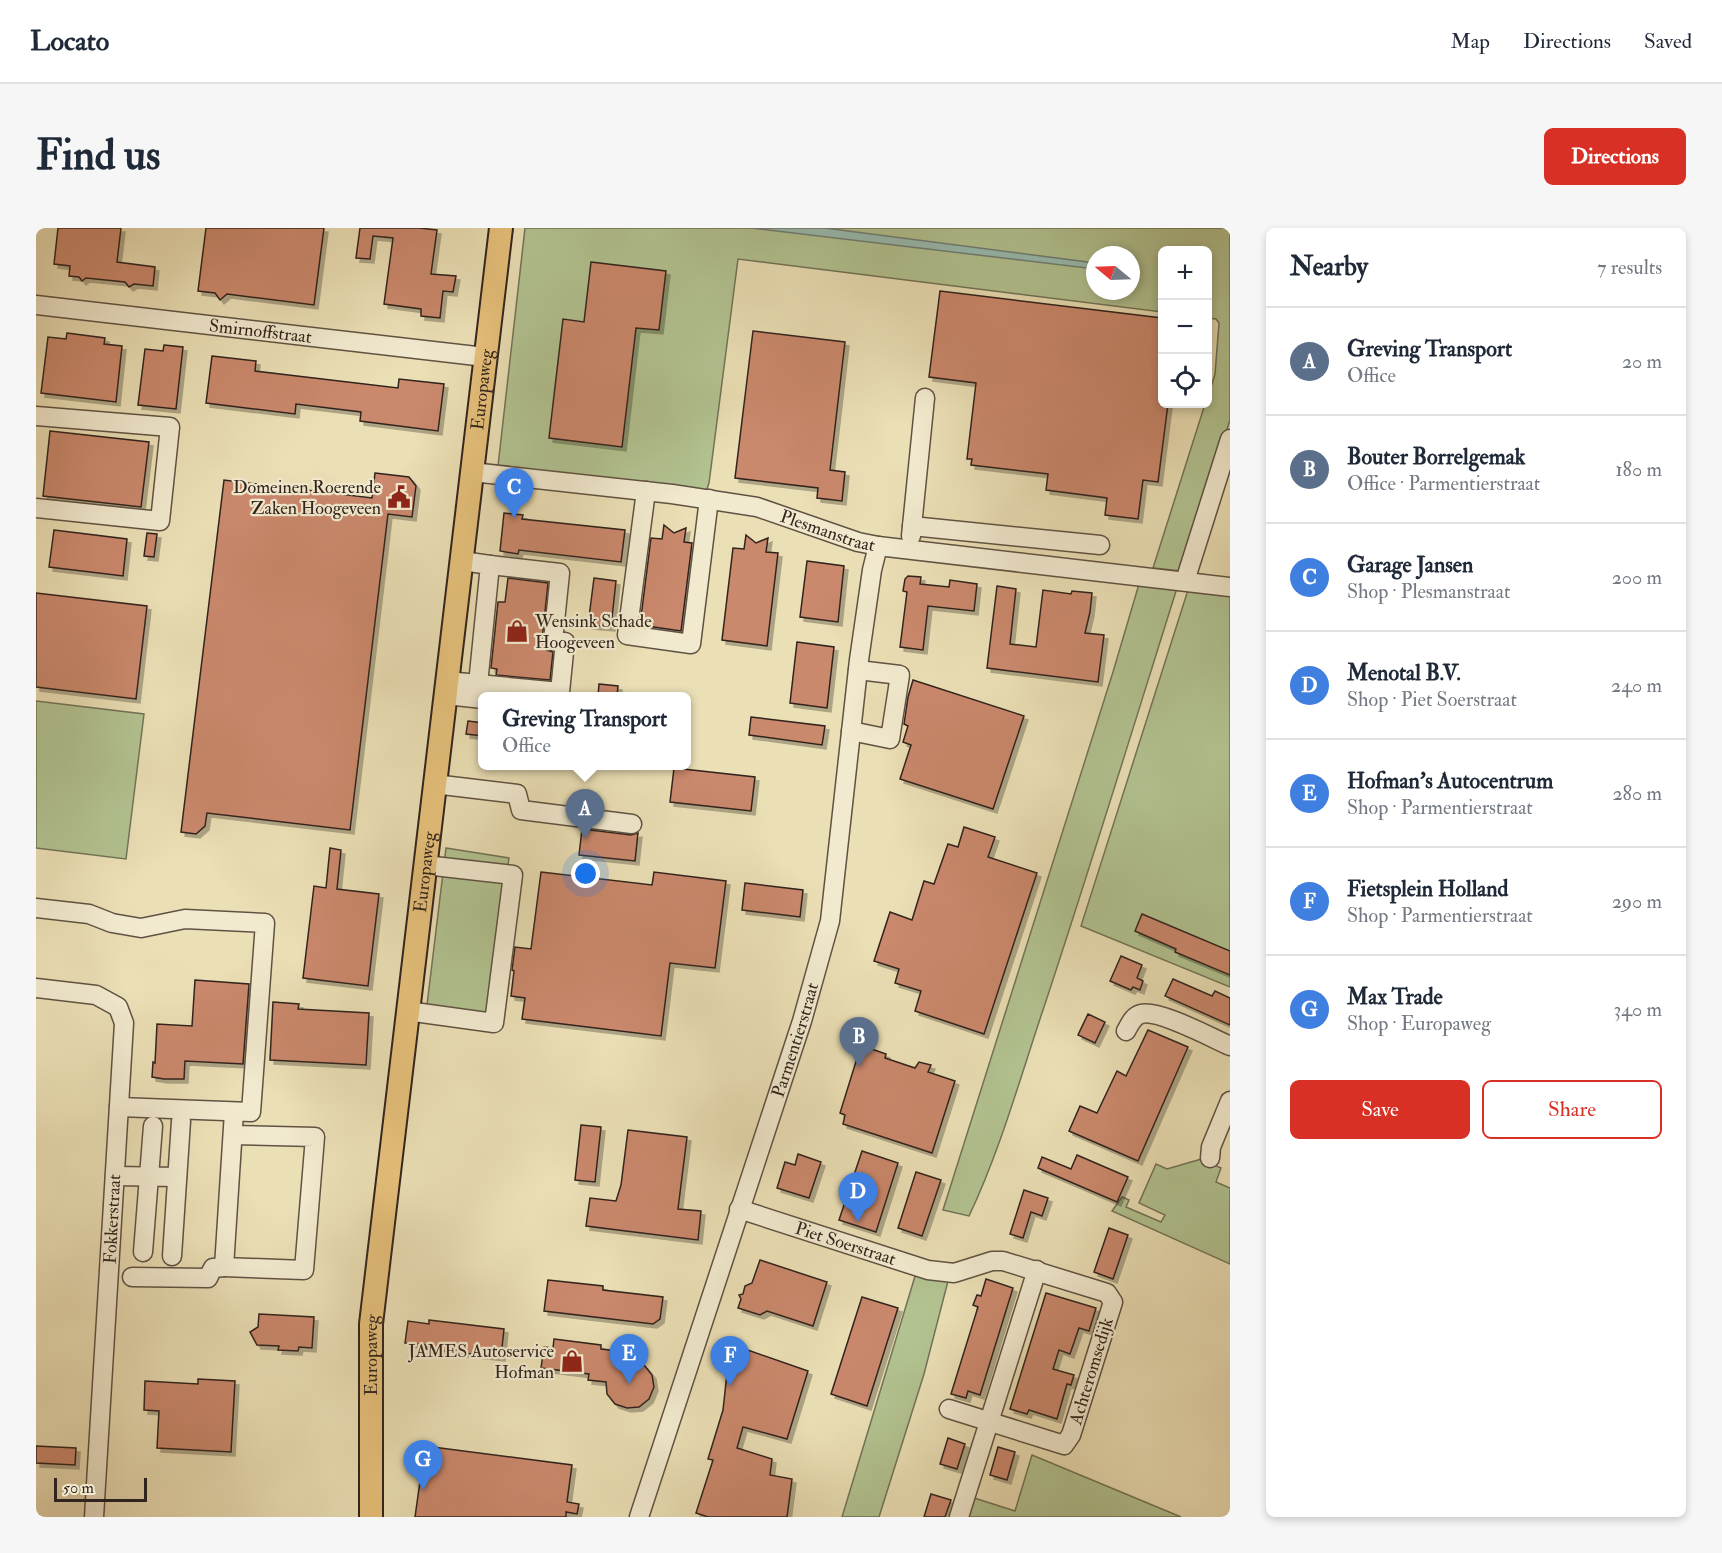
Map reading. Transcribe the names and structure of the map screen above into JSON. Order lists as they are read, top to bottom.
{
  "streets": {
    "main road": ["Europaweg"],
    "street": [
      "Smirnoffstraat",
      "Plesmanstraat",
      "Parmentierstraat",
      "Fokkerstraat",
      "Piet Soerstraat",
      "Achteromsedijk"
    ]
  },
  "crossings": [
    ["Smirnoffstraat", "Europaweg"],
    ["Europaweg", "Plesmanstraat"],
    ["Plesmanstraat", "Parmentierstraat"],
    ["Parmentierstraat", "Piet Soerstraat"],
    ["Piet Soerstraat", "Achteromsedijk"]
  ],
  "places": {
    "public building": ["Domeinen Roerende Zaken Hoogeveen"],
    "shop": ["Wensink Schade Hoogeveen", "JAMES Autoservice Hofman"]
  },
  "scale_bar": "50 m",
  "north": "left",
  "page": {
    "header": "Locato",
    "nav": ["Map", "Directions", "Saved"],
    "buttons": [
      "Directions",
      ["Save", "Share"]
    ],
    "title": "Find us",
    "heading": ["Nearby", "7 results"],
    "map_buttons": ["+", "−"],
    "list": [
      {
        "mark": "A",
        "name": "Greving Transport",
        "note": "Office",
        "value": "20 m"
      },
      {
        "mark": "B",
        "name": "Bouter Borrelgemak",
        "note": "Office · Parmentierstraat",
        "value": "180 m"
      },
      {
        "mark": "C",
        "name": "Garage Jansen",
        "note": "Shop · Plesmanstraat",
        "value": "200 m"
      },
      {
        "mark": "D",
        "name": "Menotal B.V.",
        "note": "Shop · Piet Soerstraat",
        "value": "240 m"
      },
      {
        "mark": "E",
        "name": "Hofman's Autocentrum",
        "note": "Shop · Parmentierstraat",
        "value": "280 m"
      },
      {
        "mark": "F",
        "name": "Fietsplein Holland",
        "note": "Shop · Parmentierstraat",
        "value": "290 m"
      },
      {
        "mark": "G",
        "name": "Max Trade",
        "note": "Shop · Europaweg",
        "value": "340 m"
      }
    ],
    "pins": [
      "C",
      "A",
      "B",
      "D",
      "E",
      "F",
      "G"
    ],
    "popup": ["Greving Transport", "Office"],
    "scale": "50 m"
  }
}
